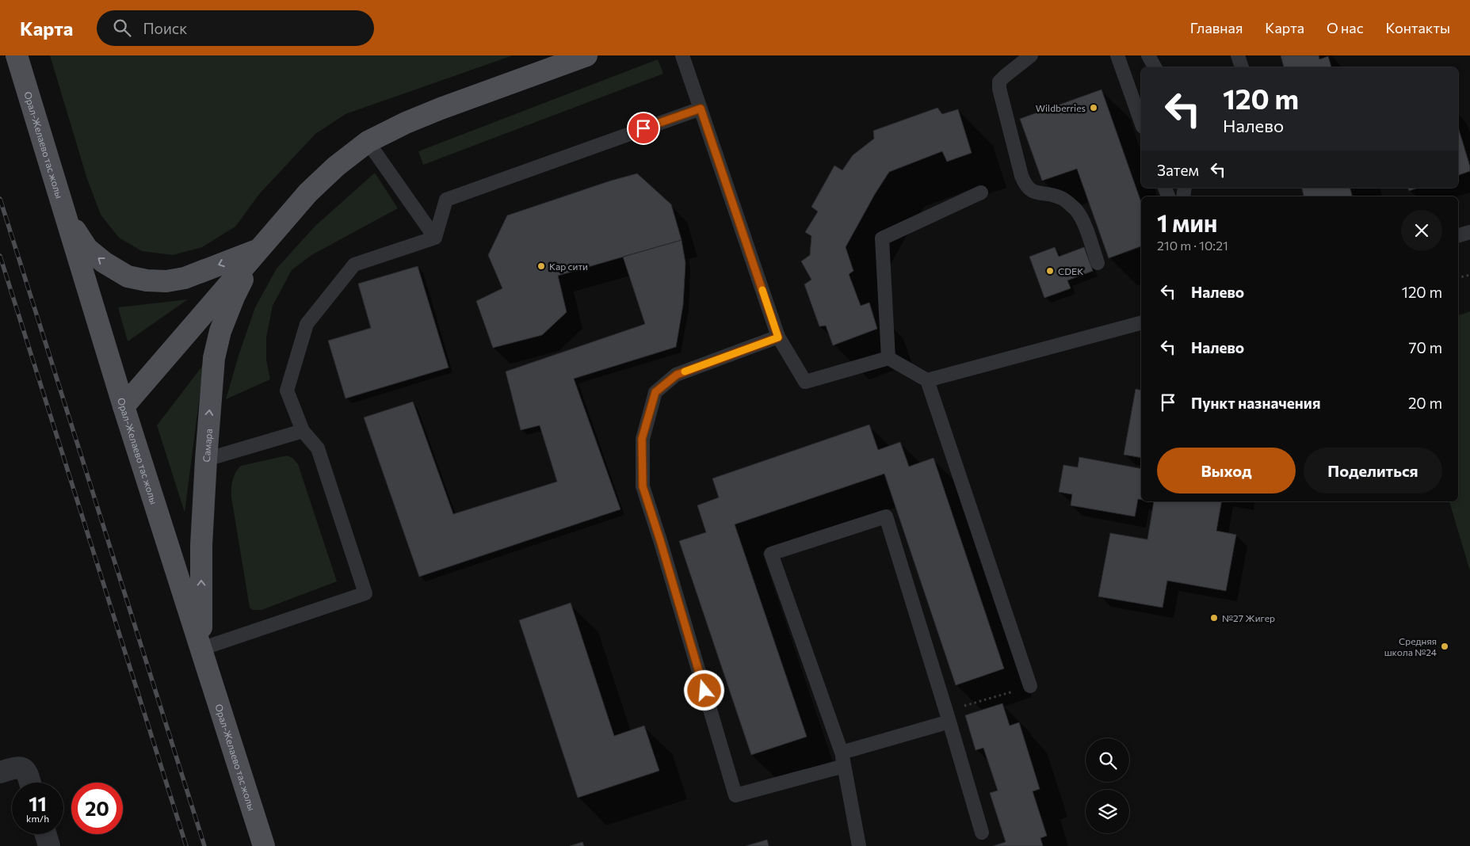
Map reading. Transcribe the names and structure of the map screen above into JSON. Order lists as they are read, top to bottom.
{
  "streets": {
    "main road": ["Орал-Желаево тас жолы", "Самара"]
  },
  "crossings": [
    ["Орал-Желаево тас жолы", "Самара"]
  ],
  "one_way": ["Самара"],
  "places": [
    "Wildberries",
    "Кар сити",
    "CDEK",
    "№27 Жигер",
    "Средняя школа №24"
  ],
  "page": {
    "header": "Карта",
    "search": "Поиск",
    "nav": [
      "Главная",
      "Карта",
      "О нас",
      "Контакты"
    ],
    "turn": ["120 m", "Налево"],
    "then": "Затем",
    "heading": ["1 мин", "210 m · 10:21"],
    "list": [
      {
        "name": "Налево",
        "value": "120 m"
      },
      {
        "name": "Налево",
        "value": "70 m"
      },
      {
        "name": "Пункт назначения",
        "value": "20 m"
      }
    ],
    "buttons": ["Выход", "Поделиться"],
    "speed": "11 km/h",
    "limit": "20"
  }
}
